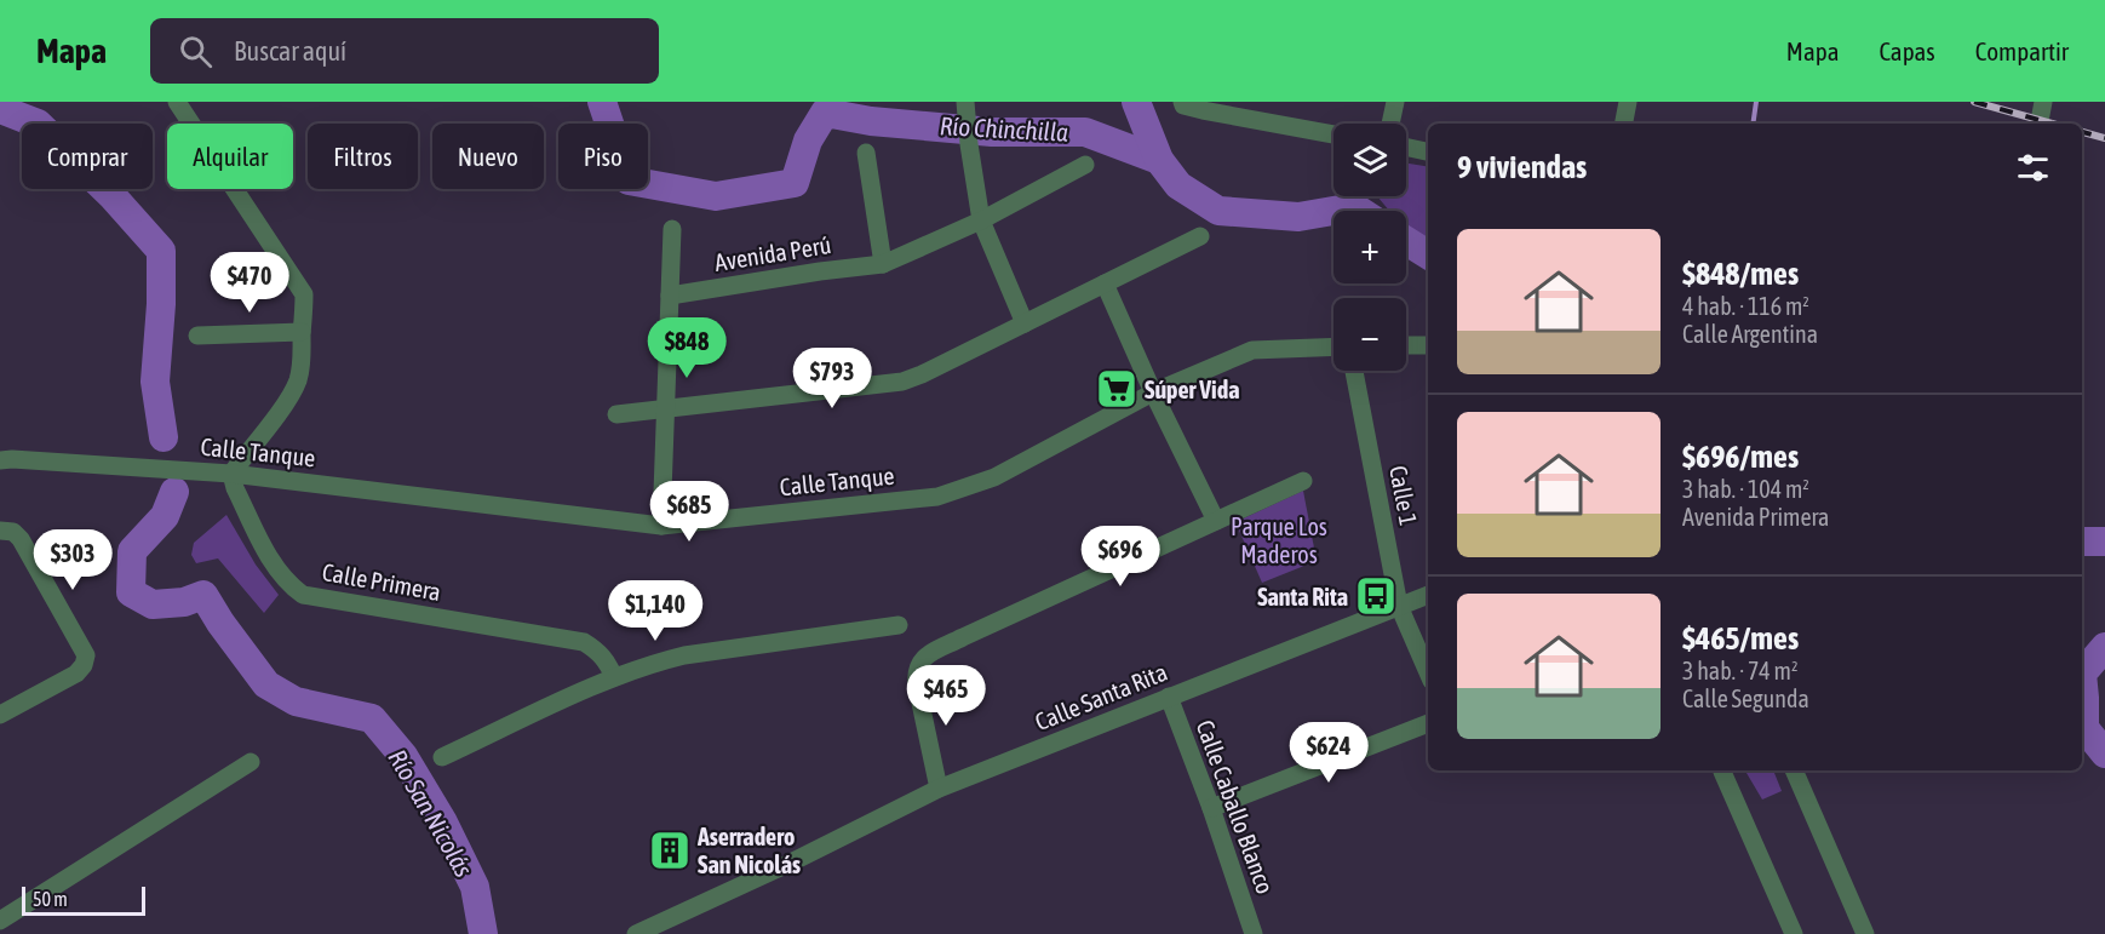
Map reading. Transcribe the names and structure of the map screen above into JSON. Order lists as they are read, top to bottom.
{
  "streets": {
    "street": [
      "Avenida Perú",
      "Calle Tanque",
      "Calle 1",
      "Calle Primera",
      "Calle Santa Rita",
      "Calle Caballo Blanco"
    ]
  },
  "crossings": [
    ["Calle Tanque", "Calle Primera"],
    ["Calle 1", "Calle Santa Rita"],
    ["Calle Santa Rita", "Calle Caballo Blanco"]
  ],
  "water": ["Río Chinchilla", "Río San Nicolás"],
  "parks": ["Parque Los Maderos"],
  "places": {
    "supermarket": ["Súper Vida"],
    "bus stop": ["Santa Rita"],
    "building": ["Aserradero San Nicolás"]
  },
  "scale_bar": "50 m",
  "page": {
    "header": "Mapa",
    "search": "Buscar aquí",
    "nav": ["Mapa", "Capas", "Compartir"],
    "map_buttons": ["+", "−"],
    "chip": [
      "Comprar",
      "Alquilar",
      "Filtros",
      "Nuevo",
      "Piso"
    ],
    "heading": "9 viviendas",
    "list": [
      {
        "name": "$848/mes",
        "note": "4 hab. · 116 m² · Calle Argentina"
      },
      {
        "name": "$696/mes",
        "note": "3 hab. · 104 m² · Avenida Primera"
      },
      {
        "name": "$465/mes",
        "note": "3 hab. · 74 m² · Calle Segunda"
      }
    ],
    "price": [
      "$470",
      "$848",
      "$793",
      "$685",
      "$696",
      "$303",
      "$1,140",
      "$465",
      "$624"
    ],
    "scale": "50 m"
  }
}
